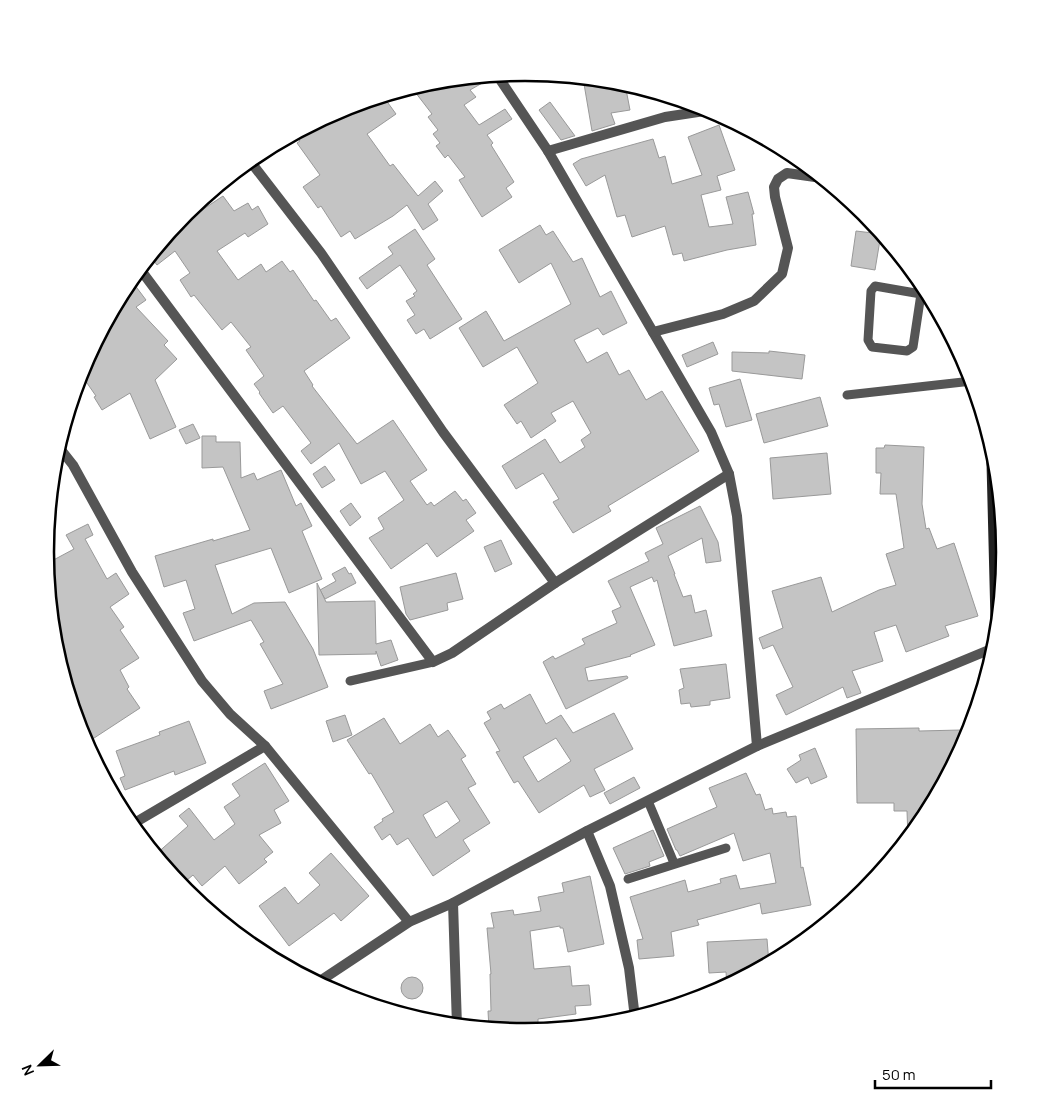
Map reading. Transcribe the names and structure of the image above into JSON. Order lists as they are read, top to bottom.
{
  "scale_bar": "50 m",
  "north": "bottom left"
}
